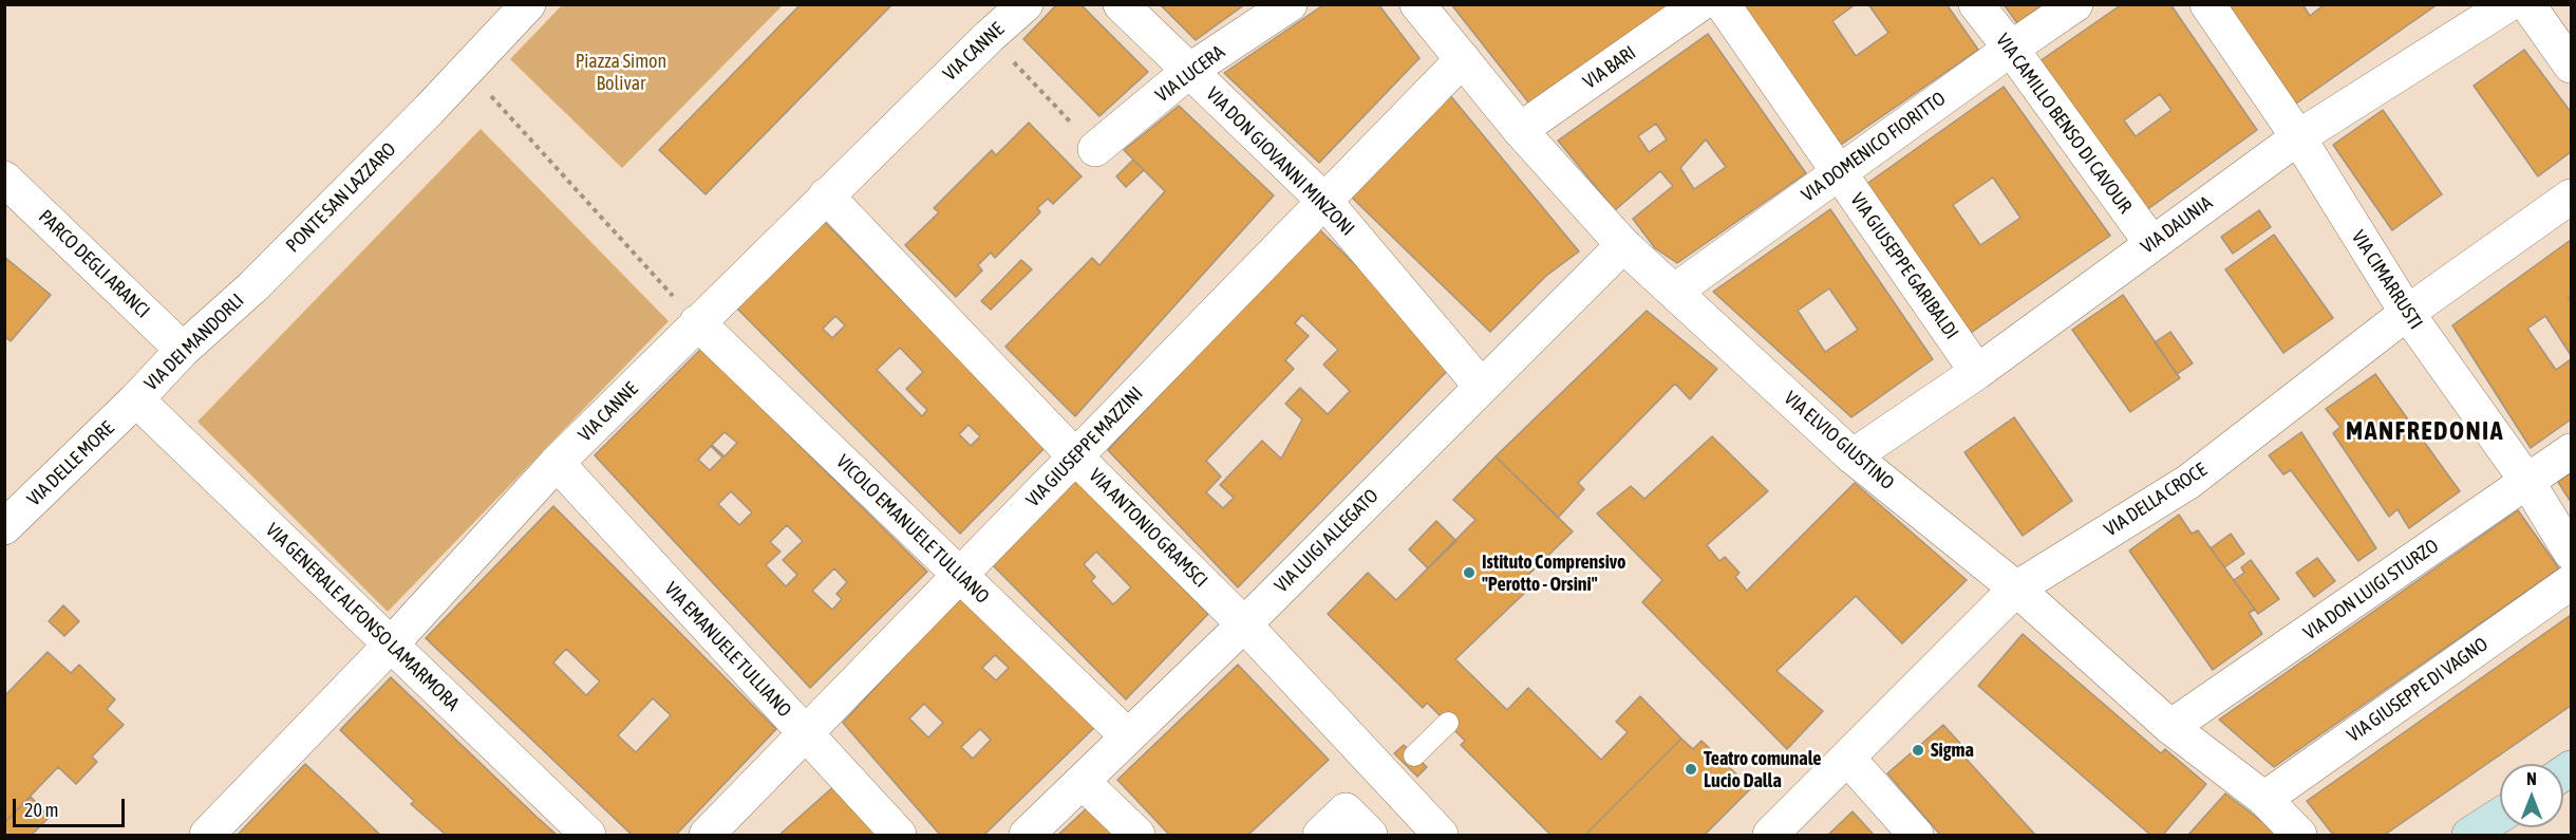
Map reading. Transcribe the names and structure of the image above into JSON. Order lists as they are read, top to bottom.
{
  "streets": {
    "street": [
      "VIA CANNE",
      "VIA BARI",
      "VIA LUCERA",
      "VIA CAMILLO BENSO DI CAVOUR",
      "VIA DOMENICO FIORITTO",
      "VIA DON GIOVANNI MINZONI",
      "PONTE SAN LAZZARO",
      "VIA DAUNIA",
      "PARCO DEGLI ARANCI",
      "VIA GIUSEPPE GARIBALDI",
      "VIA CIMARRUSTI",
      "VIA DEI MANDORLI",
      "VIA ELVIO GIUSTINO",
      "VIA GIUSEPPE MAZZINI",
      "VIA DELLE MORE",
      "VIA DELLA CROCE",
      "VIA ANTONIO GRAMSCI",
      "VICOLO EMANUELE TULLIANO",
      "VIA LUIGI ALLEGATO",
      "VIA DON LUIGI STURZO",
      "VIA GENERALE ALFONSO LAMARMORA",
      "VIA EMANUELE TULLIANO",
      "VIA GIUSEPPE DI VAGNO"
    ]
  },
  "crossings": [
    ["VIA CANNE", "VIA ANTONIO GRAMSCI"],
    ["VIA CANNE", "VICOLO EMANUELE TULLIANO"],
    ["VIA CANNE", "VIA GENERALE ALFONSO LAMARMORA"],
    ["VIA CANNE", "VIA EMANUELE TULLIANO"],
    ["VIA BARI", "VIA ELVIO GIUSTINO"],
    ["VIA LUCERA", "VIA DON GIOVANNI MINZONI"],
    ["VIA CAMILLO BENSO DI CAVOUR", "VIA DOMENICO FIORITTO"],
    ["VIA CAMILLO BENSO DI CAVOUR", "VIA DAUNIA"],
    ["VIA DOMENICO FIORITTO", "VIA GIUSEPPE GARIBALDI"],
    ["VIA DOMENICO FIORITTO", "VIA ELVIO GIUSTINO"],
    ["VIA DON GIOVANNI MINZONI", "VIA GIUSEPPE MAZZINI"],
    ["VIA DON GIOVANNI MINZONI", "VIA LUIGI ALLEGATO"],
    ["PONTE SAN LAZZARO", "VIA DEI MANDORLI"],
    ["VIA DAUNIA", "VIA GIUSEPPE GARIBALDI"],
    ["VIA DAUNIA", "VIA CIMARRUSTI"],
    ["VIA DAUNIA", "VIA ELVIO GIUSTINO"],
    ["PARCO DEGLI ARANCI", "VIA DEI MANDORLI"],
    ["VIA CIMARRUSTI", "VIA DELLA CROCE"],
    ["VIA CIMARRUSTI", "VIA DON LUIGI STURZO"],
    ["VIA DEI MANDORLI", "VIA DELLE MORE"],
    ["VIA DEI MANDORLI", "VIA GENERALE ALFONSO LAMARMORA"],
    ["VIA ELVIO GIUSTINO", "VIA GIUSEPPE MAZZINI"],
    ["VIA ELVIO GIUSTINO", "VIA DELLA CROCE"],
    ["VIA ELVIO GIUSTINO", "VIA LUIGI ALLEGATO"],
    ["VIA ELVIO GIUSTINO", "VIA DON LUIGI STURZO"],
    ["VIA ELVIO GIUSTINO", "VIA GIUSEPPE DI VAGNO"],
    ["VIA GIUSEPPE MAZZINI", "VIA ANTONIO GRAMSCI"],
    ["VIA GIUSEPPE MAZZINI", "VICOLO EMANUELE TULLIANO"],
    ["VIA GIUSEPPE MAZZINI", "VIA EMANUELE TULLIANO"],
    ["VIA DELLE MORE", "VIA GENERALE ALFONSO LAMARMORA"],
    ["VIA ANTONIO GRAMSCI", "VIA LUIGI ALLEGATO"],
    ["VICOLO EMANUELE TULLIANO", "VIA LUIGI ALLEGATO"]
  ],
  "districts": ["MANFREDONIA"],
  "parks": ["Piazza Simon Bolivar"],
  "places": ["Istituto Comprensivo \"Perotto - Orsini\"", "Sigma", "Teatro comunale Lucio Dalla"],
  "scale_bar": "20 m",
  "north": "top"
}
